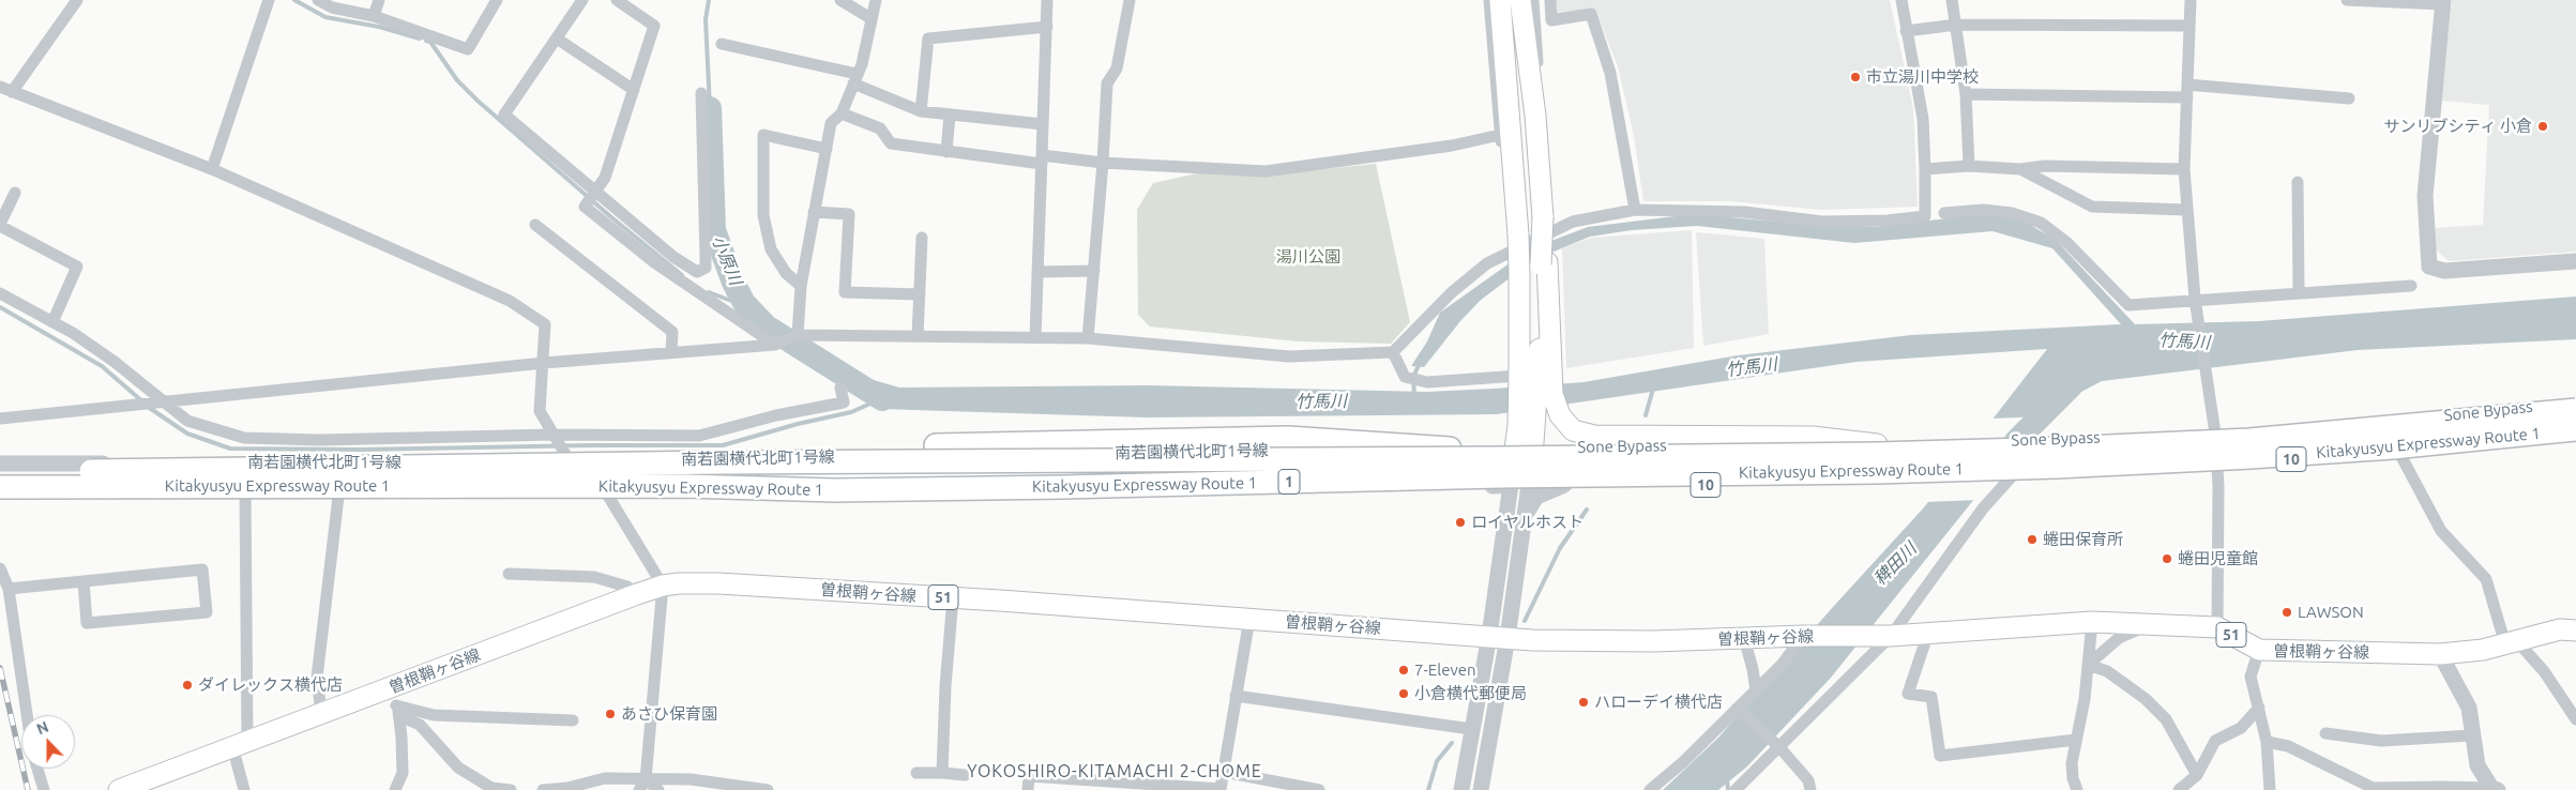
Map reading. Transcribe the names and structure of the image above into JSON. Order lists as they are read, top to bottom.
{
  "streets": {
    "highway": ["Kitakyusyu Expressway Route 1", "1"],
    "main road": [
      "Sone Bypass",
      "10",
      "曽根鞘ヶ谷線",
      "51"
    ],
    "street": ["南若園横代北町1号線"]
  },
  "crossings": [
    ["Sone Bypass", "南若園横代北町1号線"],
    ["Kitakyusyu Expressway Route 1", "南若園横代北町1号線"]
  ],
  "districts": ["YOKOSHIRO-KITAMACHI 2-CHOME"],
  "water": ["小原川", "竹馬川", "稗田川"],
  "parks": ["湯川公園"],
  "places": [
    "市立湯川中学校",
    "サンリブシティ 小倉",
    "ロイヤルホスト",
    "蜷田保育所",
    "蜷田児童館",
    "LAWSON",
    "7-Eleven",
    "ダイレックス横代店",
    "小倉横代郵便局",
    "ハローデイ横代店",
    "あさひ保育園"
  ],
  "north": "top"
}
